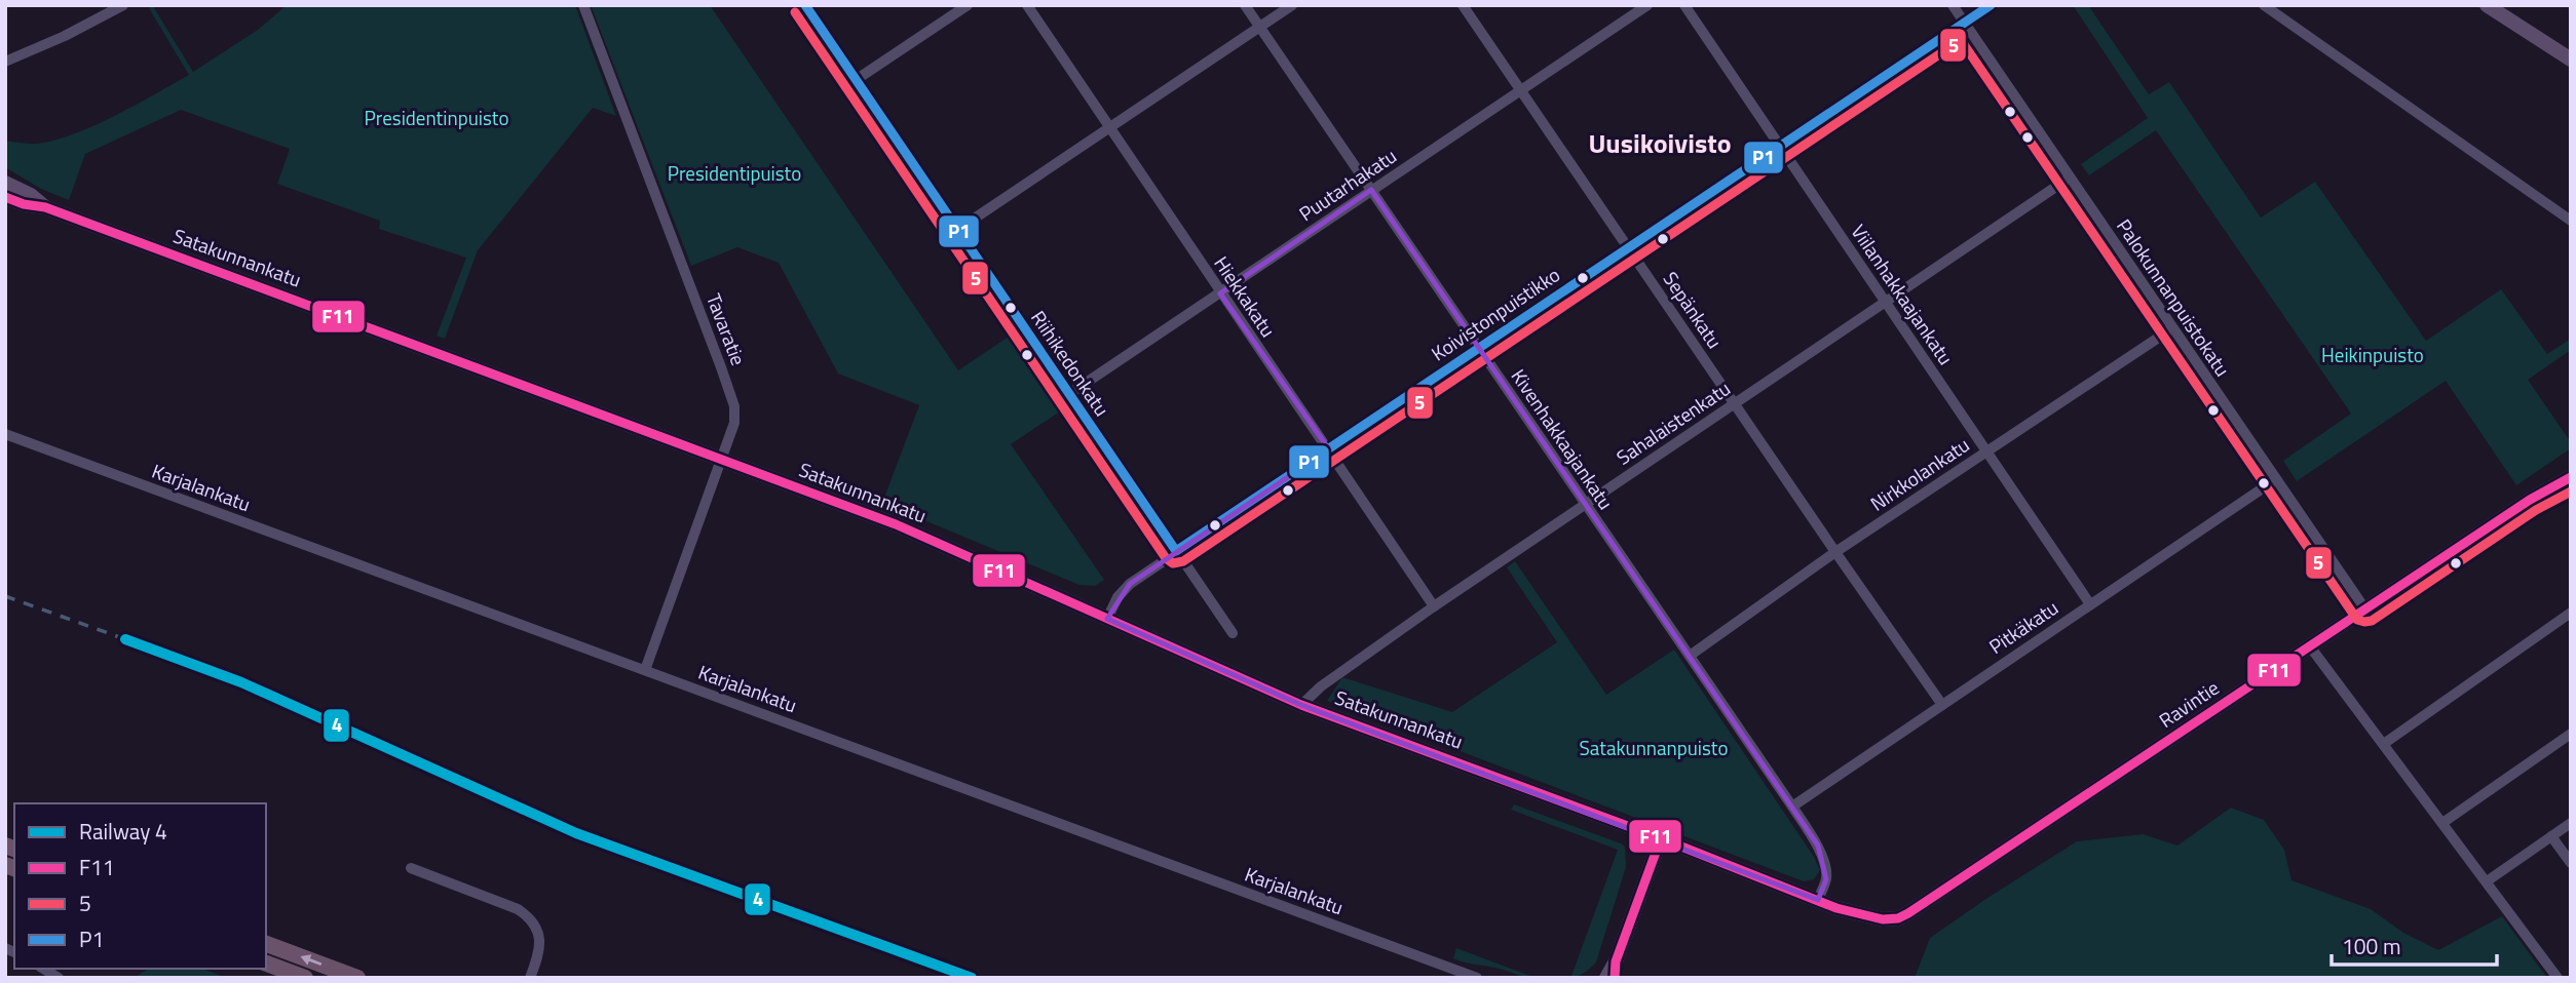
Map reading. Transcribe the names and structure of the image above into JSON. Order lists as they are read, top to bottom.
{
  "streets": {
    "main road": ["Satakunnankatu", "Ravintie"],
    "street": [
      "Puutarhakatu",
      "Viilanhakkaajankatu",
      "Hiekkakatu",
      "Palokunnanpuistokatu",
      "Sepänkatu",
      "Koivistonpuistikko",
      "Tavaratie",
      "Riihikedonkatu",
      "Sahalaistenkatu",
      "Kivenhakkaajankatu",
      "Nirkkolankatu",
      "Karjalankatu",
      "Pitkäkatu"
    ]
  },
  "crossings": [
    ["Puutarhakatu", "Hiekkakatu"],
    ["Puutarhakatu", "Sepänkatu"],
    ["Puutarhakatu", "Riihikedonkatu"],
    ["Puutarhakatu", "Kivenhakkaajankatu"],
    ["Satakunnankatu", "Koivistonpuistikko"],
    ["Satakunnankatu", "Tavaratie"],
    ["Satakunnankatu", "Sahalaistenkatu"],
    ["Satakunnankatu", "Kivenhakkaajankatu"],
    ["Satakunnankatu", "Ravintie"],
    ["Viilanhakkaajankatu", "Koivistonpuistikko"],
    ["Viilanhakkaajankatu", "Sahalaistenkatu"],
    ["Viilanhakkaajankatu", "Nirkkolankatu"],
    ["Viilanhakkaajankatu", "Pitkäkatu"],
    ["Hiekkakatu", "Koivistonpuistikko"],
    ["Hiekkakatu", "Sahalaistenkatu"],
    ["Palokunnanpuistokatu", "Koivistonpuistikko"],
    ["Palokunnanpuistokatu", "Sahalaistenkatu"],
    ["Palokunnanpuistokatu", "Nirkkolankatu"],
    ["Palokunnanpuistokatu", "Pitkäkatu"],
    ["Palokunnanpuistokatu", "Ravintie"],
    ["Sepänkatu", "Koivistonpuistikko"],
    ["Sepänkatu", "Sahalaistenkatu"],
    ["Sepänkatu", "Nirkkolankatu"],
    ["Sepänkatu", "Pitkäkatu"],
    ["Koivistonpuistikko", "Riihikedonkatu"],
    ["Koivistonpuistikko", "Kivenhakkaajankatu"],
    ["Tavaratie", "Karjalankatu"],
    ["Sahalaistenkatu", "Kivenhakkaajankatu"],
    ["Kivenhakkaajankatu", "Nirkkolankatu"],
    ["Kivenhakkaajankatu", "Pitkäkatu"],
    ["Kivenhakkaajankatu", "Ravintie"]
  ],
  "districts": ["Uusikoivisto"],
  "parks": [
    "Presidentinpuisto",
    "Presidentipuisto",
    "Heikinpuisto",
    "Satakunnanpuisto"
  ],
  "lines": [
    "transit line P1",
    "transit line 5",
    "transit line F11",
    "rail line 4"
  ],
  "legend": [
    "Railway 4",
    "F11",
    "5",
    "P1"
  ],
  "scale_bar": "100 m"
}
